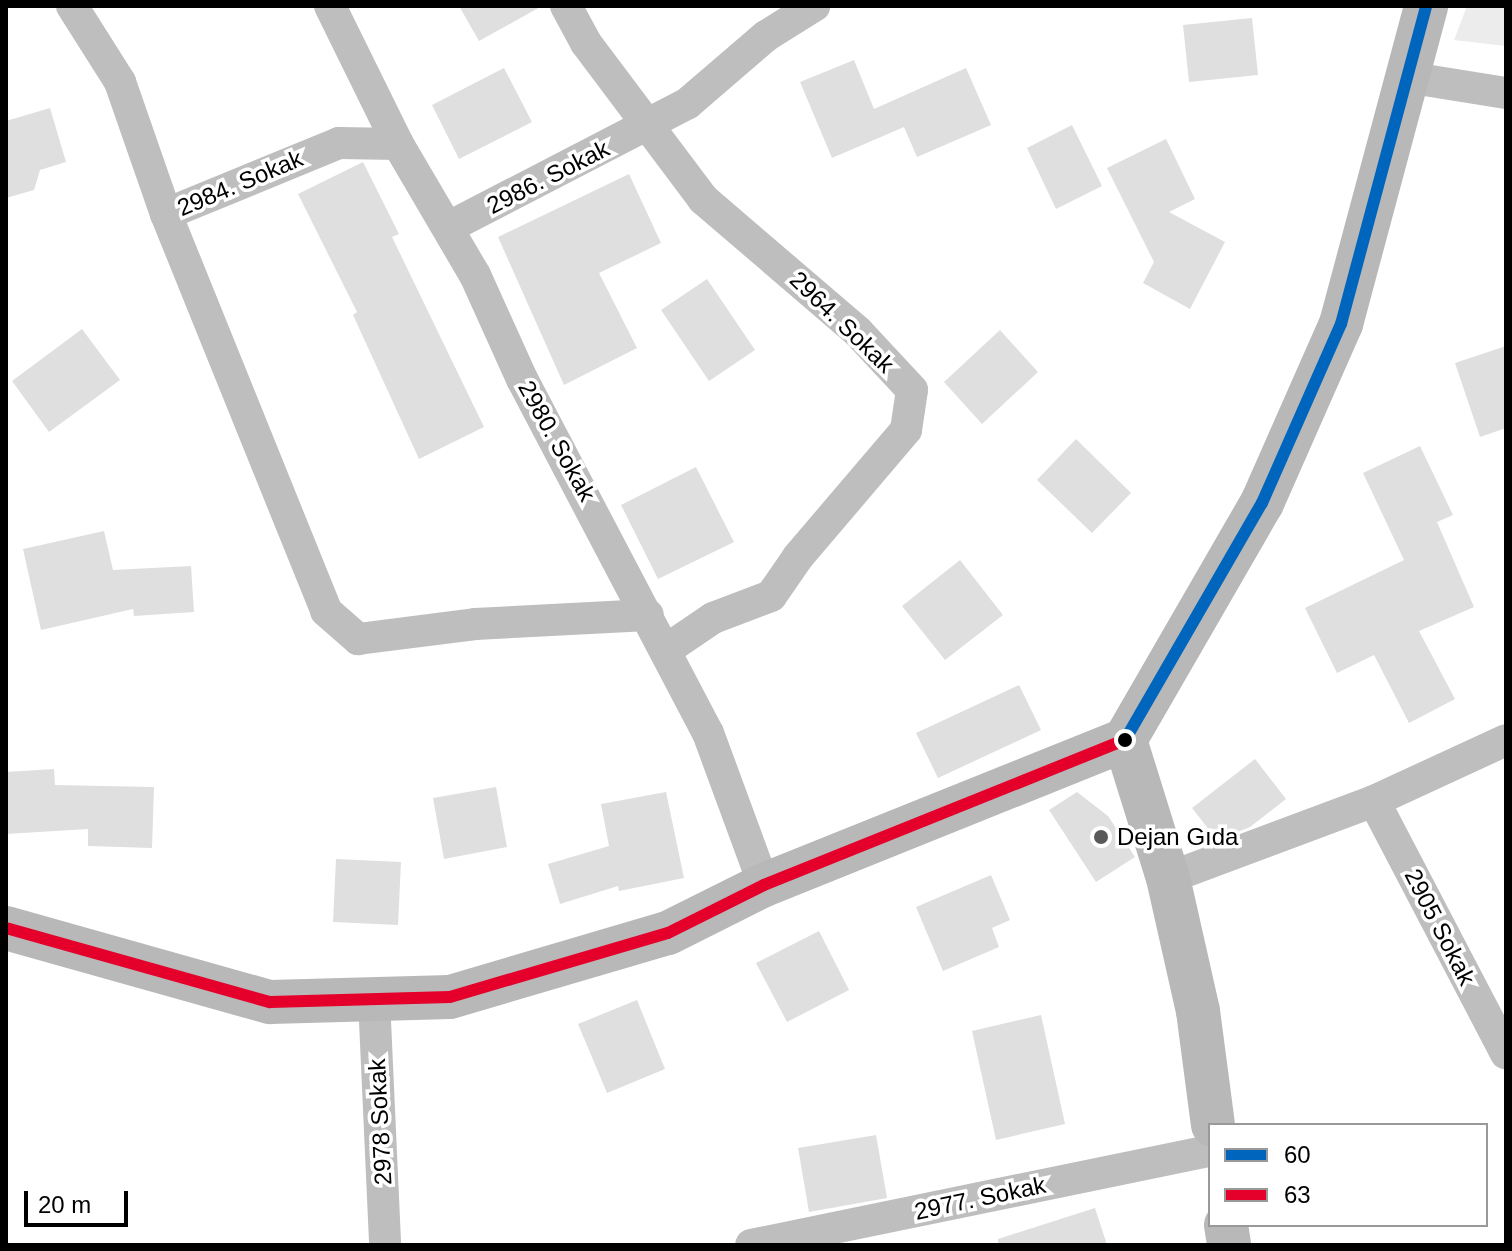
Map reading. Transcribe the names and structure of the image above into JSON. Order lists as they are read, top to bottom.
{
  "streets": {
    "street": [
      "2986. Sokak",
      "2984. Sokak",
      "2964. Sokak",
      "2980. Sokak",
      "2905 Sokak",
      "2978 Sokak",
      "2977. Sokak"
    ]
  },
  "crossings": [
    ["2986. Sokak", "2964. Sokak"],
    ["2986. Sokak", "2980. Sokak"],
    ["2984. Sokak", "2980. Sokak"],
    ["2964. Sokak", "2980. Sokak"]
  ],
  "places": ["Dejan Gıda"],
  "lines": ["transit line 60", "transit line 63"],
  "legend": ["60", "63"],
  "scale_bar": "20 m"
}
